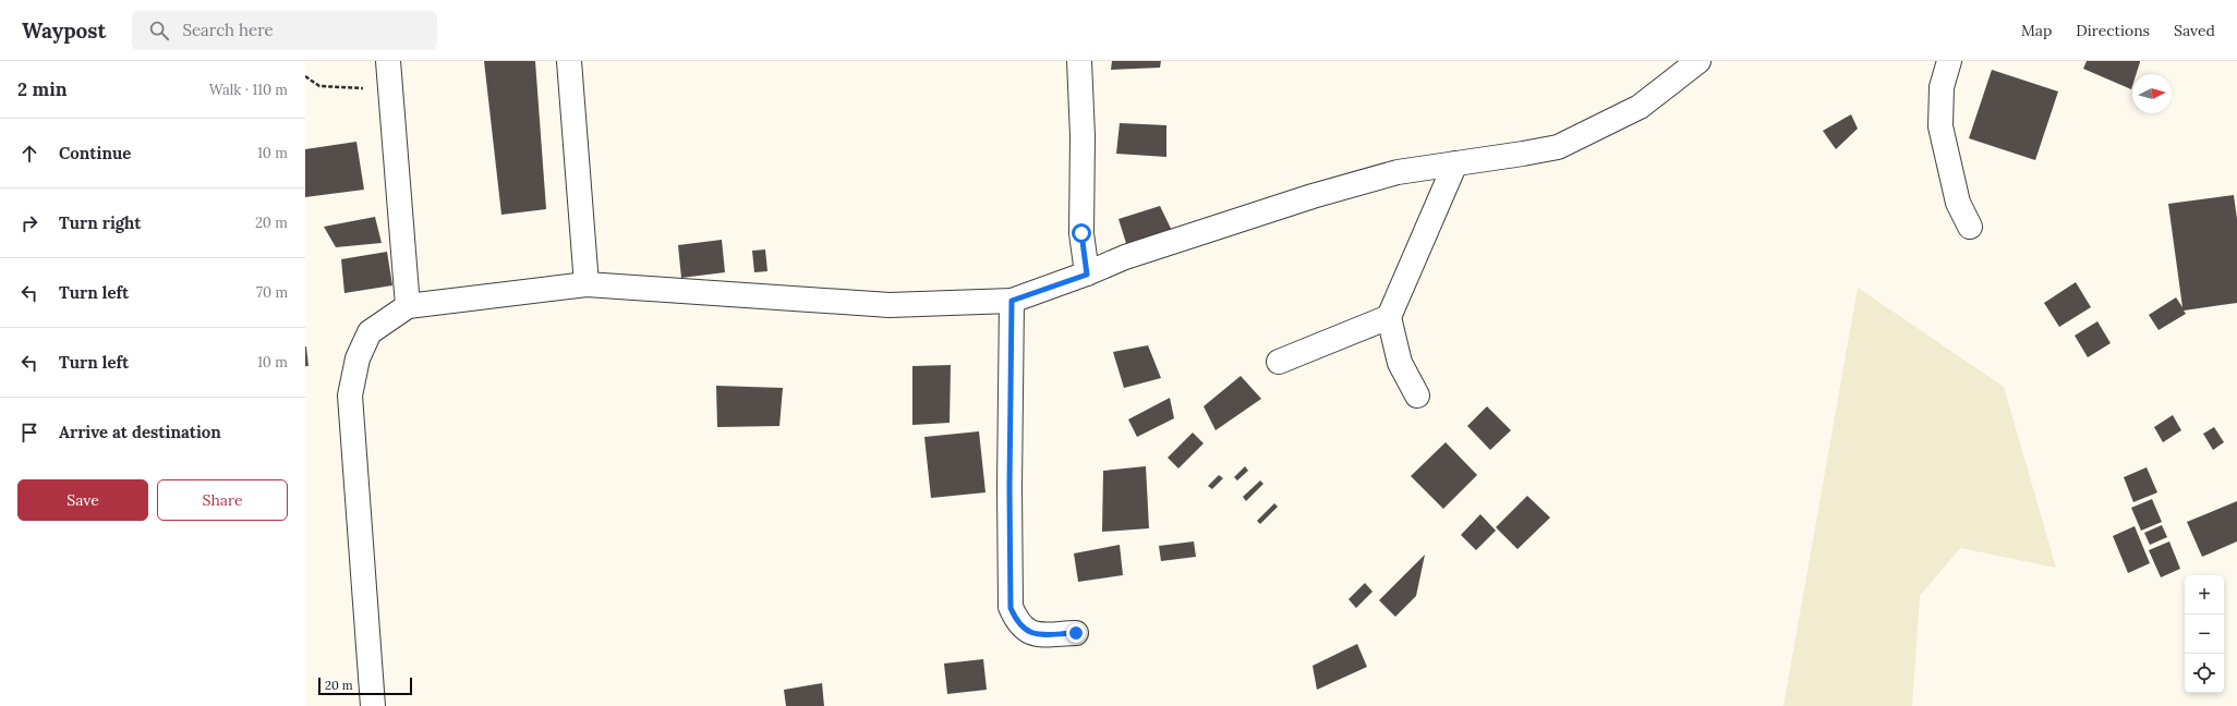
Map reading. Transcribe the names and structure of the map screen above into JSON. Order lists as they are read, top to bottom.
{
  "scale_bar": "20 m",
  "north": "right",
  "page": {
    "header": "Waypost",
    "search": "Search here",
    "nav": ["Map", "Directions", "Saved"],
    "heading": ["2 min", "Walk · 110 m"],
    "list": [
      ["Continue", "10 m"],
      ["Turn right", "20 m"],
      ["Turn left", "70 m"],
      ["Turn left", "10 m"],
      "Arrive at destination"
    ],
    "buttons": ["Save", "Share"],
    "map_buttons": ["+", "−"],
    "scale": "20 m"
  }
}
